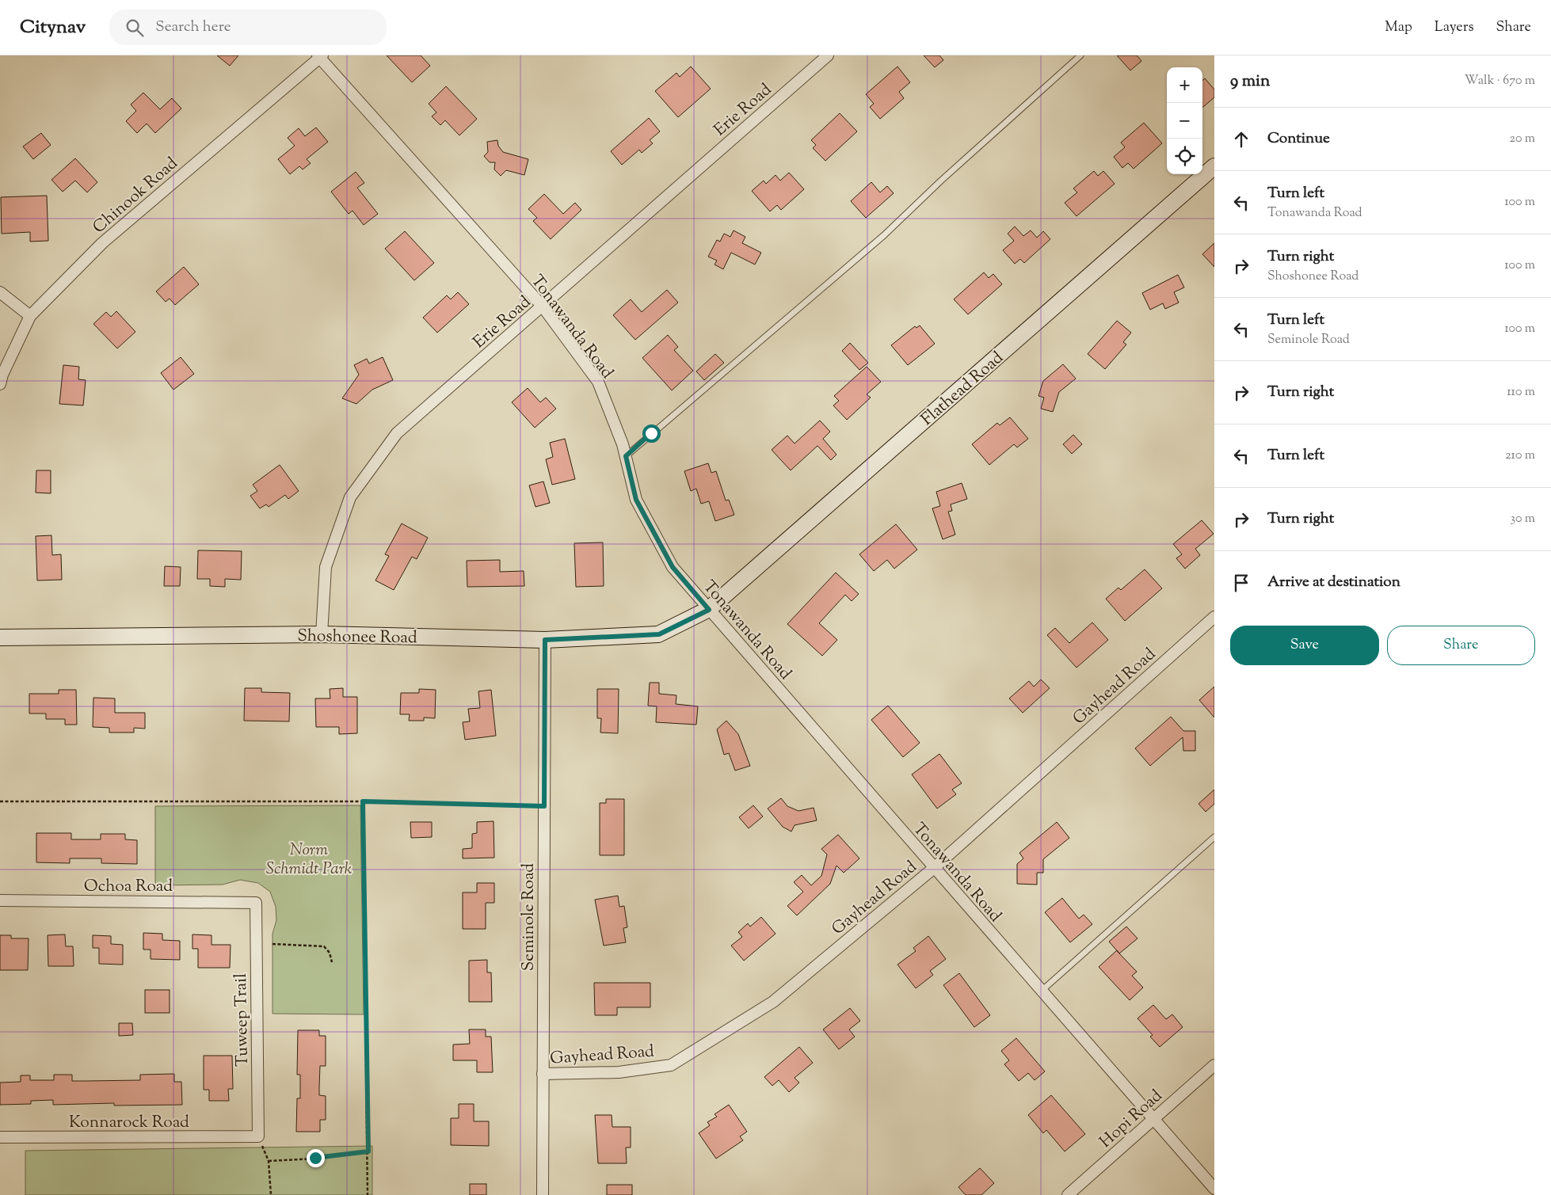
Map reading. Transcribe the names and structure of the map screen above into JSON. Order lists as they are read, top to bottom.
{
  "streets": {
    "street": [
      "Erie Road",
      "Chinook Road",
      "Tonawanda Road",
      "Flathead Road",
      "Shoshonee Road",
      "Gayhead Road",
      "Ochoa Road",
      "Seminole Road",
      "Tuweep Trail",
      "Hopi Road",
      "Konnarock Road"
    ]
  },
  "crossings": [
    ["Erie Road", "Tonawanda Road"],
    ["Erie Road", "Shoshonee Road"],
    ["Chinook Road", "Tonawanda Road"],
    ["Tonawanda Road", "Flathead Road"],
    ["Tonawanda Road", "Shoshonee Road"],
    ["Tonawanda Road", "Gayhead Road"],
    ["Tonawanda Road", "Hopi Road"],
    ["Flathead Road", "Shoshonee Road"],
    ["Shoshonee Road", "Seminole Road"],
    ["Gayhead Road", "Seminole Road"],
    ["Ochoa Road", "Tuweep Trail"],
    ["Tuweep Trail", "Konnarock Road"]
  ],
  "parks": ["Norm Schmidt Park"],
  "page": {
    "header": "Citynav",
    "search": "Search here",
    "nav": ["Map", "Layers", "Share"],
    "heading": ["9 min", "Walk · 670 m"],
    "map_buttons": ["+", "−"],
    "list": [
      ["Continue", "20 m"],
      ["Turn left", "Tonawanda Road", "100 m"],
      ["Turn right", "Shoshonee Road", "100 m"],
      ["Turn left", "Seminole Road", "100 m"],
      ["Turn right", "110 m"],
      ["Turn left", "210 m"],
      ["Turn right", "30 m"],
      "Arrive at destination"
    ],
    "buttons": ["Save", "Share"]
  }
}
